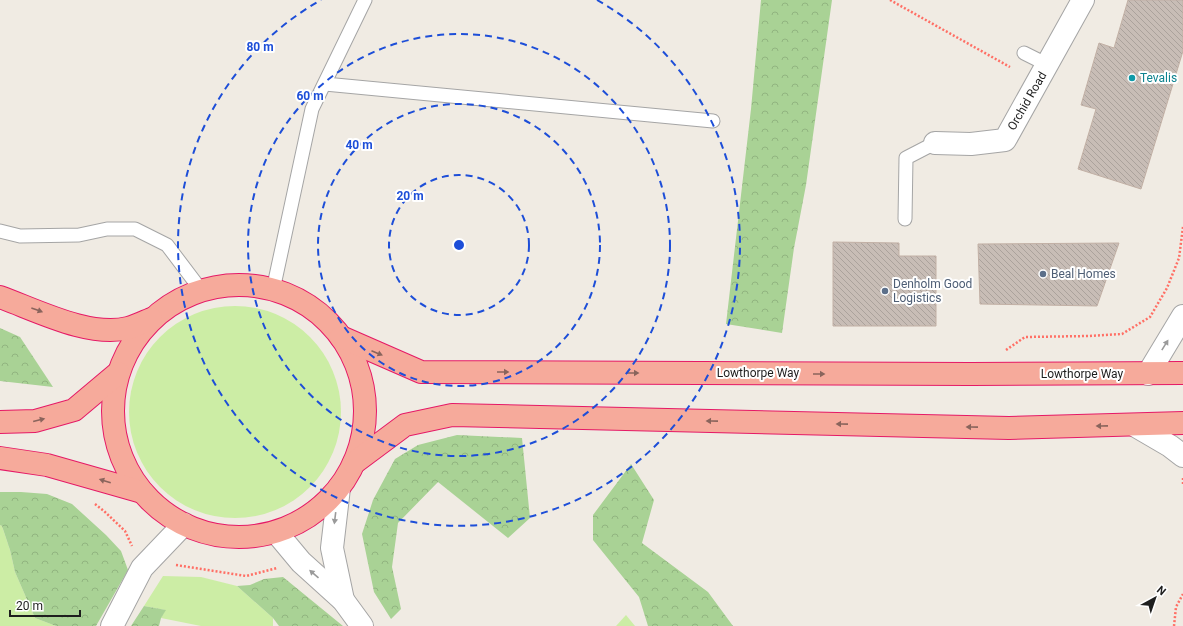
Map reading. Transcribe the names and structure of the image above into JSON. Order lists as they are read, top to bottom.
{
  "streets": {
    "highway": ["Lowthorpe Way"],
    "street": ["Orchid Road"]
  },
  "places": ["Tevalis", "Beal Homes", "Denholm Good Logistics"],
  "scale_bar": "20 m",
  "north": "top right",
  "rings": [
    "80 m",
    "60 m",
    "40 m",
    "20 m"
  ]
}
